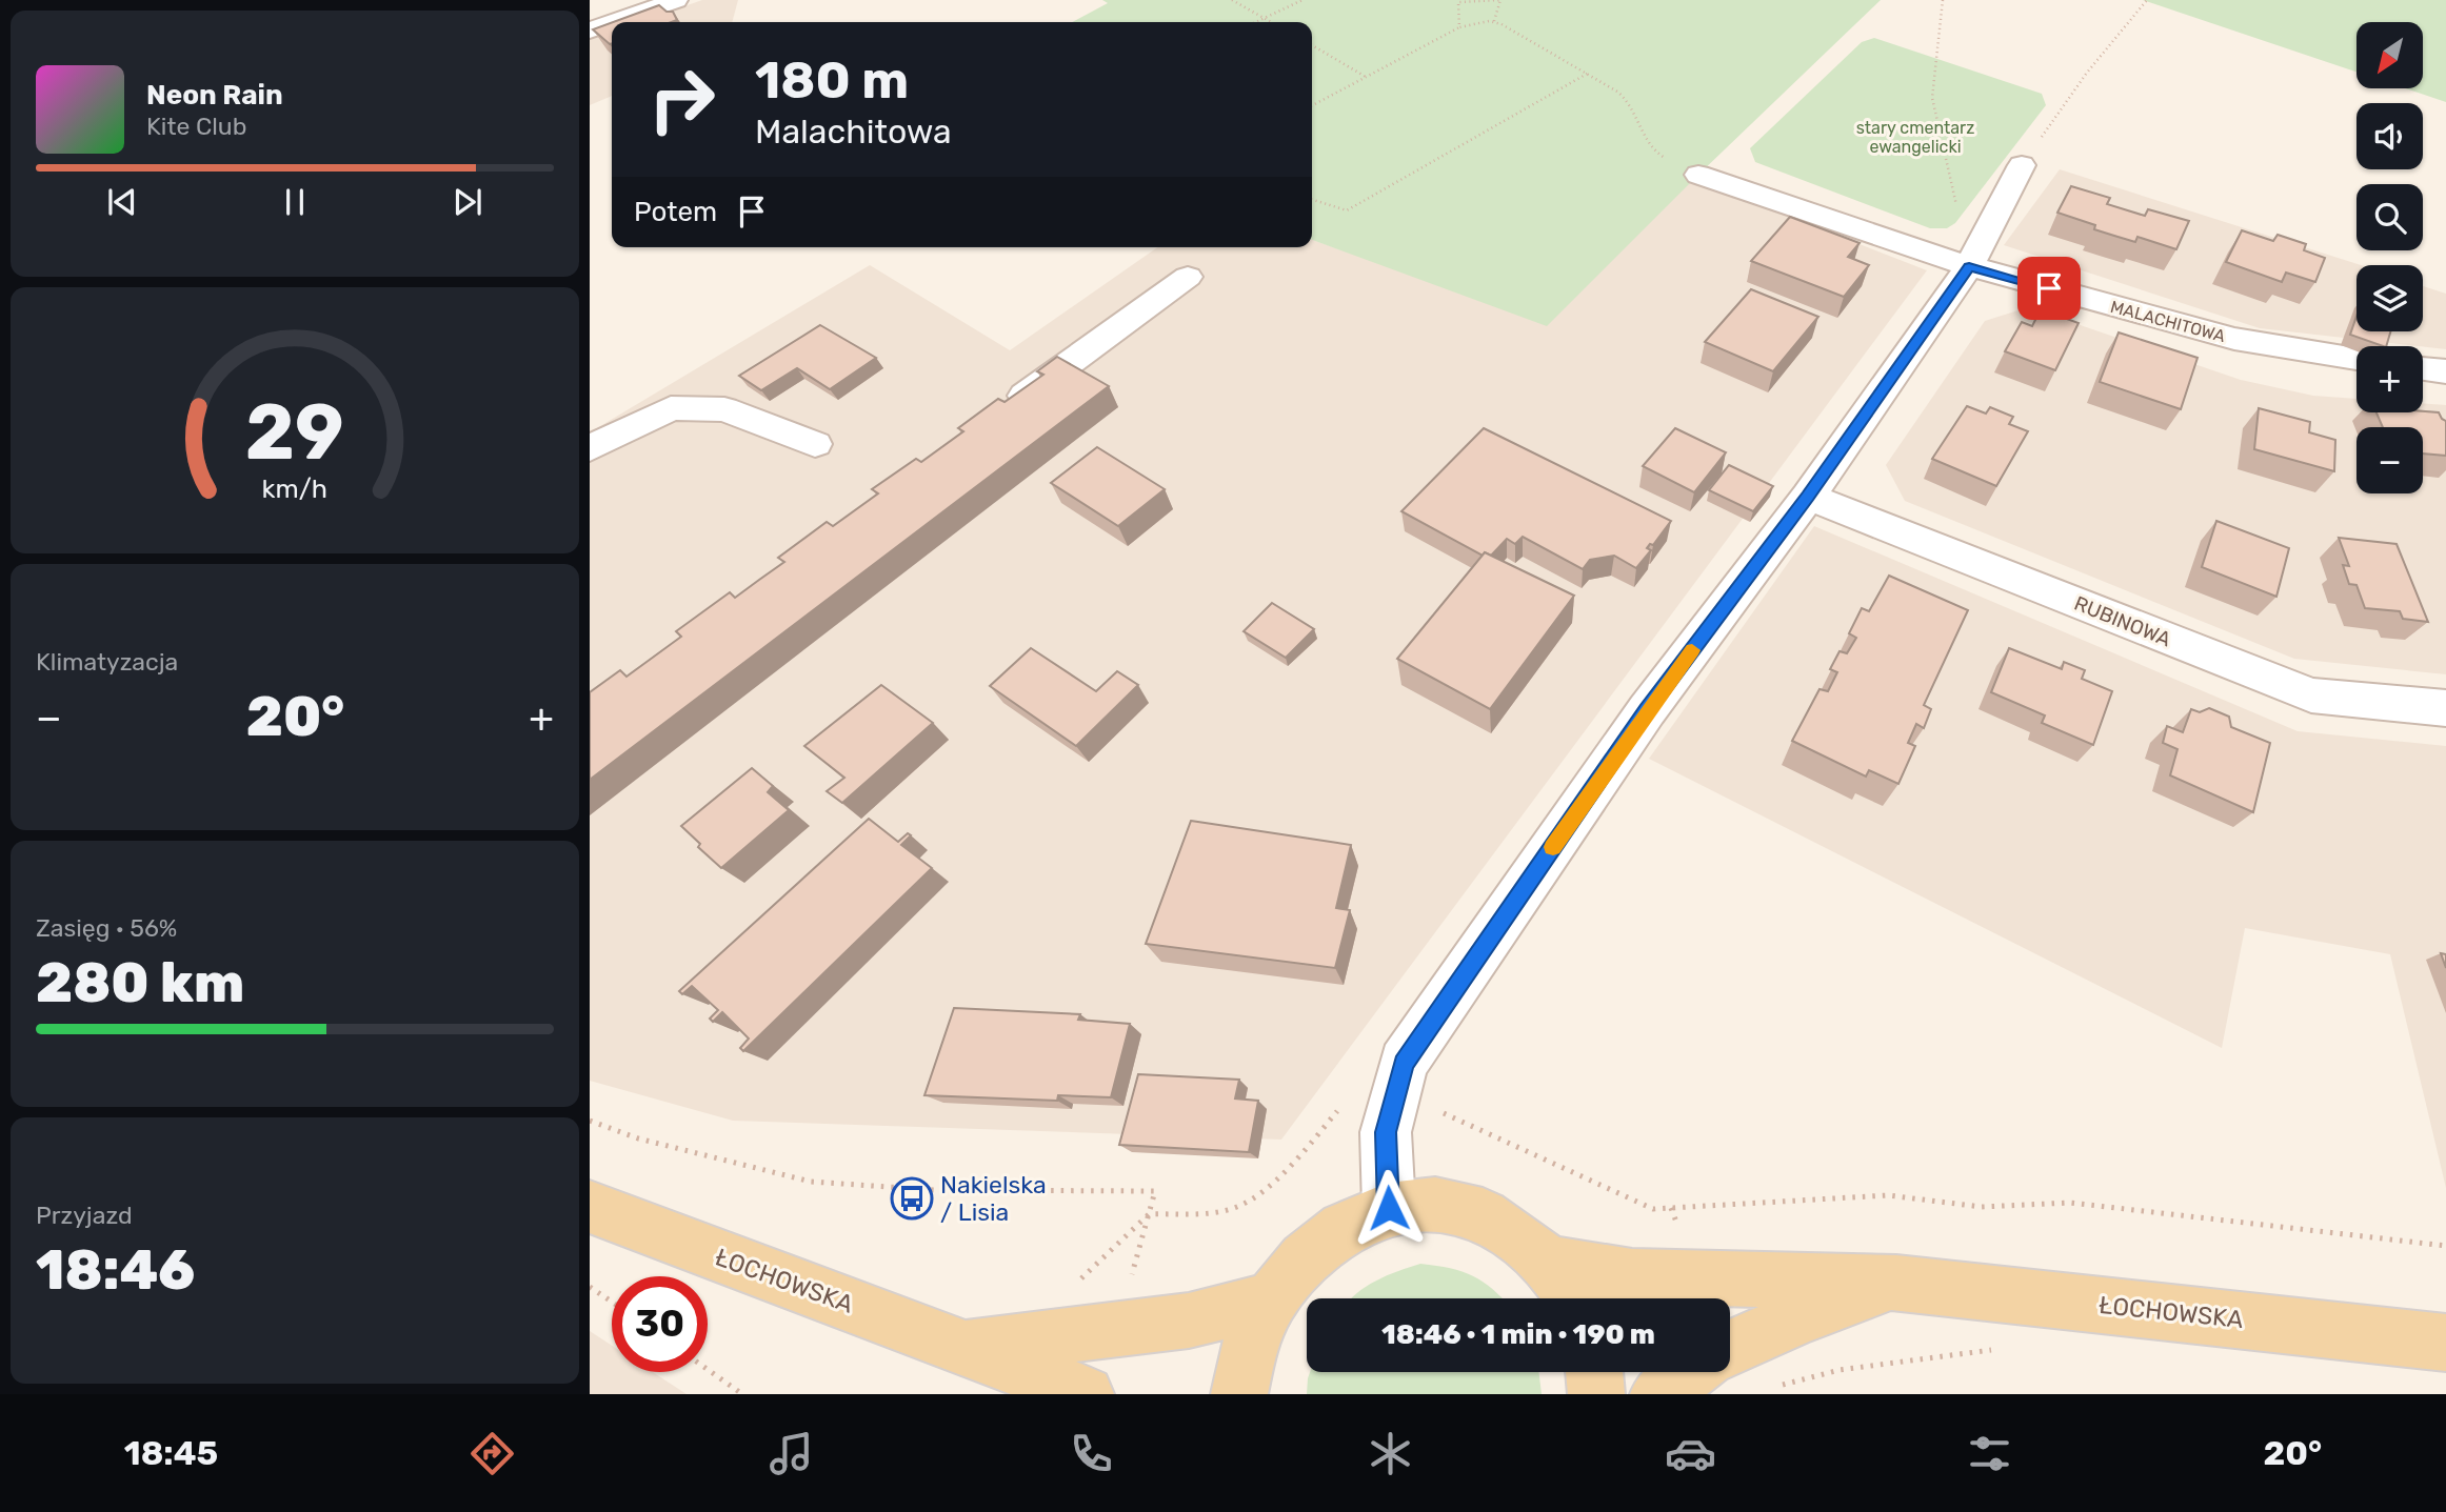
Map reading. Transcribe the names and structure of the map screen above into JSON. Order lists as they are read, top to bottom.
{
  "streets": {
    "main road": ["ŁOCHOWSKA"],
    "street": ["MALACHITOWA", "RUBINOWA"]
  },
  "parks": ["stary cmentarz ewangelicki"],
  "places": {
    "bus stop": ["Nakielska / Lisia"]
  },
  "north": "bottom left",
  "page": {
    "map_buttons": ["+", "−"],
    "turn": ["180 m", "Malachitowa"],
    "song": ["Neon Rain", "Kite Club"],
    "then": "Potem",
    "tile": [
      "Klimatyzacja",
      ["Zasięg · 56%", "280 km"],
      ["Przyjazd", "18:46"]
    ],
    "heat": ["−", "20°", "+"],
    "limit": "30",
    "trip": "18:46 · 1 min · 190 m",
    "tabs": ["18:45", "20°"],
    "gauge": ["29", "km/h"]
  }
}
